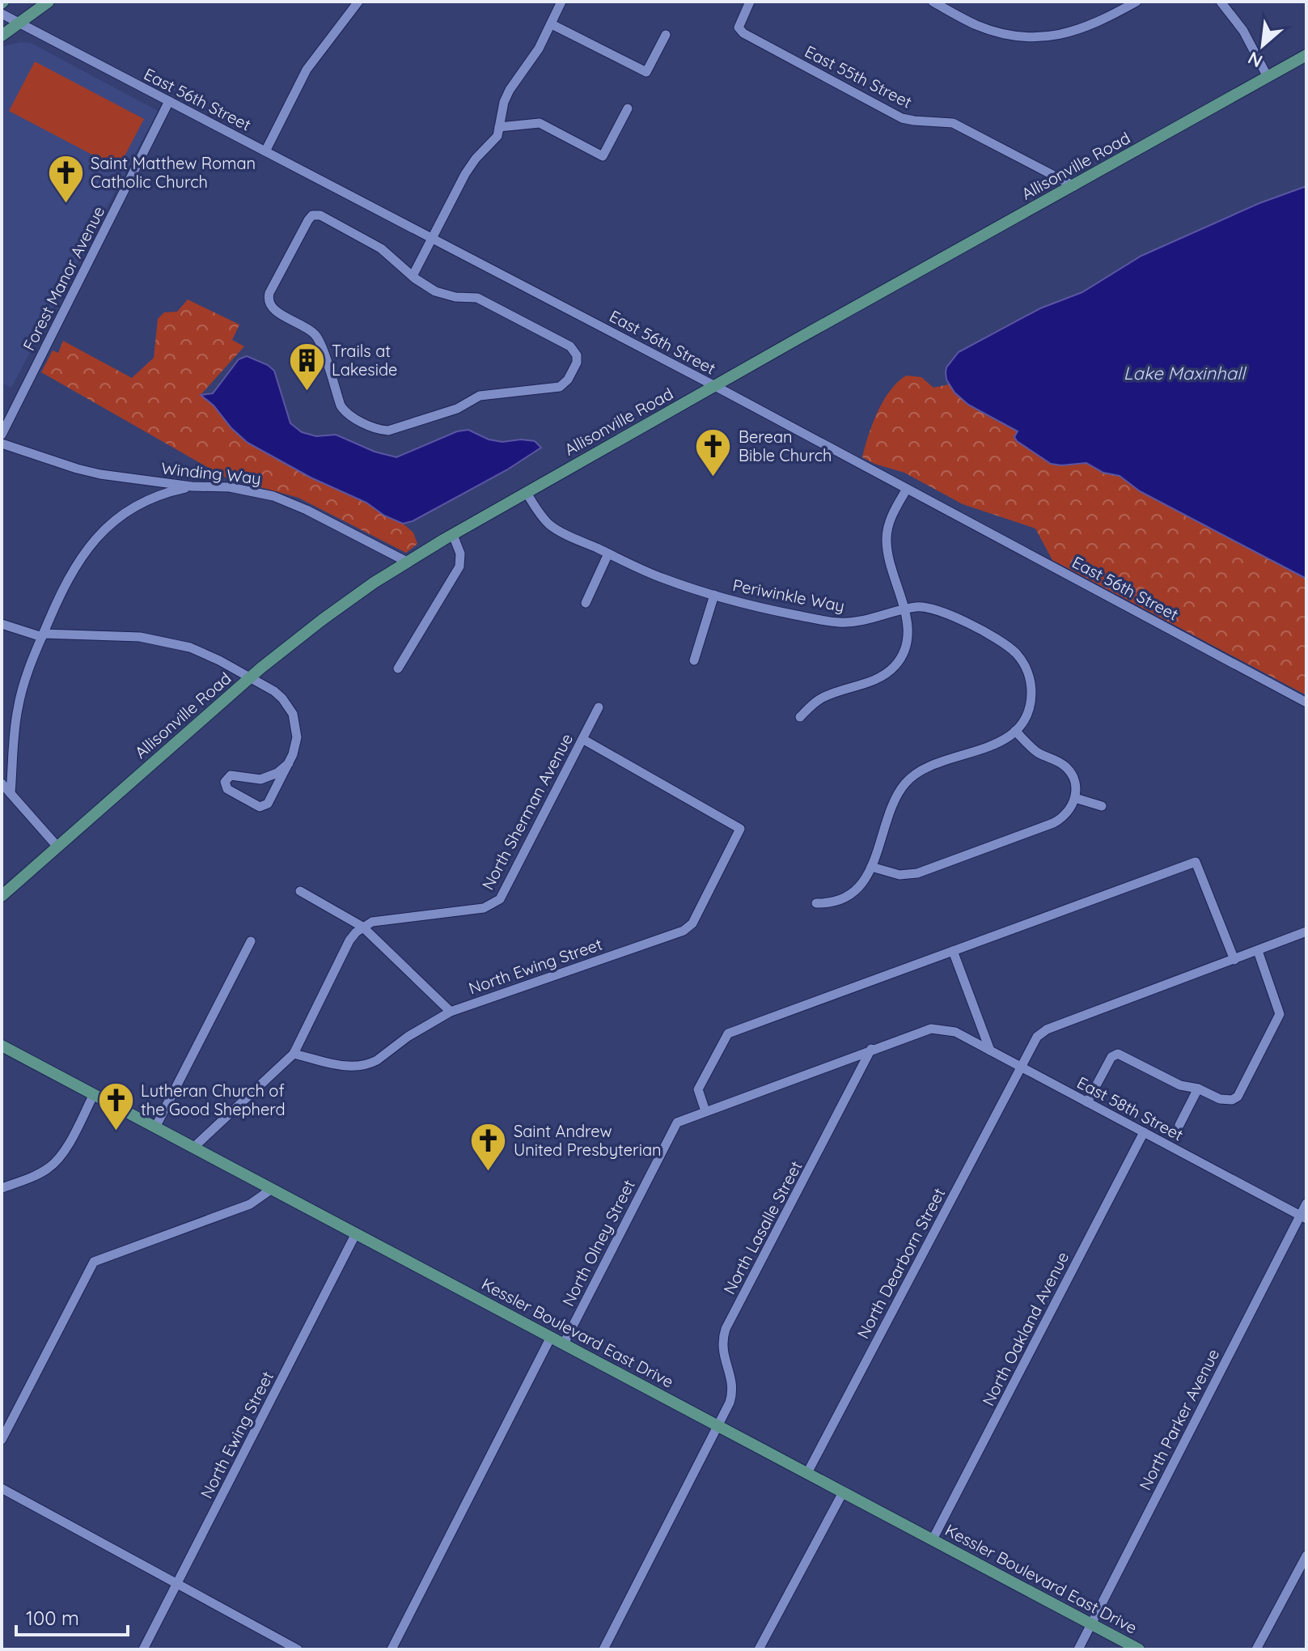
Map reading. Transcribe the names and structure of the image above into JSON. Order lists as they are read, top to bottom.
{
  "streets": {
    "main road": ["Allisonville Road", "Kessler Boulevard East Drive"],
    "street": [
      "East 55th Street",
      "East 56th Street",
      "Forest Manor Avenue",
      "Winding Way",
      "Periwinkle Way",
      "North Sherman Avenue",
      "North Ewing Street",
      "East 58th Street",
      "North Lasalle Street",
      "North Olney Street",
      "North Dearborn Street",
      "North Oakland Avenue",
      "North Parker Avenue"
    ]
  },
  "crossings": [
    ["East 55th Street", "Allisonville Road"],
    ["East 56th Street", "Allisonville Road"],
    ["East 56th Street", "Forest Manor Avenue"],
    ["Allisonville Road", "Winding Way"],
    ["Allisonville Road", "Periwinkle Way"],
    ["North Sherman Avenue", "North Ewing Street"],
    ["North Ewing Street", "Kessler Boulevard East Drive"],
    ["East 58th Street", "North Olney Street"],
    ["East 58th Street", "North Dearborn Street"],
    ["East 58th Street", "North Oakland Avenue"],
    ["East 58th Street", "North Parker Avenue"],
    ["North Lasalle Street", "North Olney Street"],
    ["North Lasalle Street", "Kessler Boulevard East Drive"],
    ["North Olney Street", "Kessler Boulevard East Drive"],
    ["North Dearborn Street", "Kessler Boulevard East Drive"],
    ["North Oakland Avenue", "Kessler Boulevard East Drive"],
    ["Kessler Boulevard East Drive", "North Parker Avenue"]
  ],
  "water": ["Lake Maxinhall"],
  "places": {
    "church": [
      "Saint Matthew Roman Catholic Church",
      "Berean Bible Church",
      "Lutheran Church of the Good Shepherd",
      "Saint Andrew United Presbyterian"
    ],
    "building": ["Trails at Lakeside"]
  },
  "scale_bar": "100 m",
  "north": "bottom left"
}
